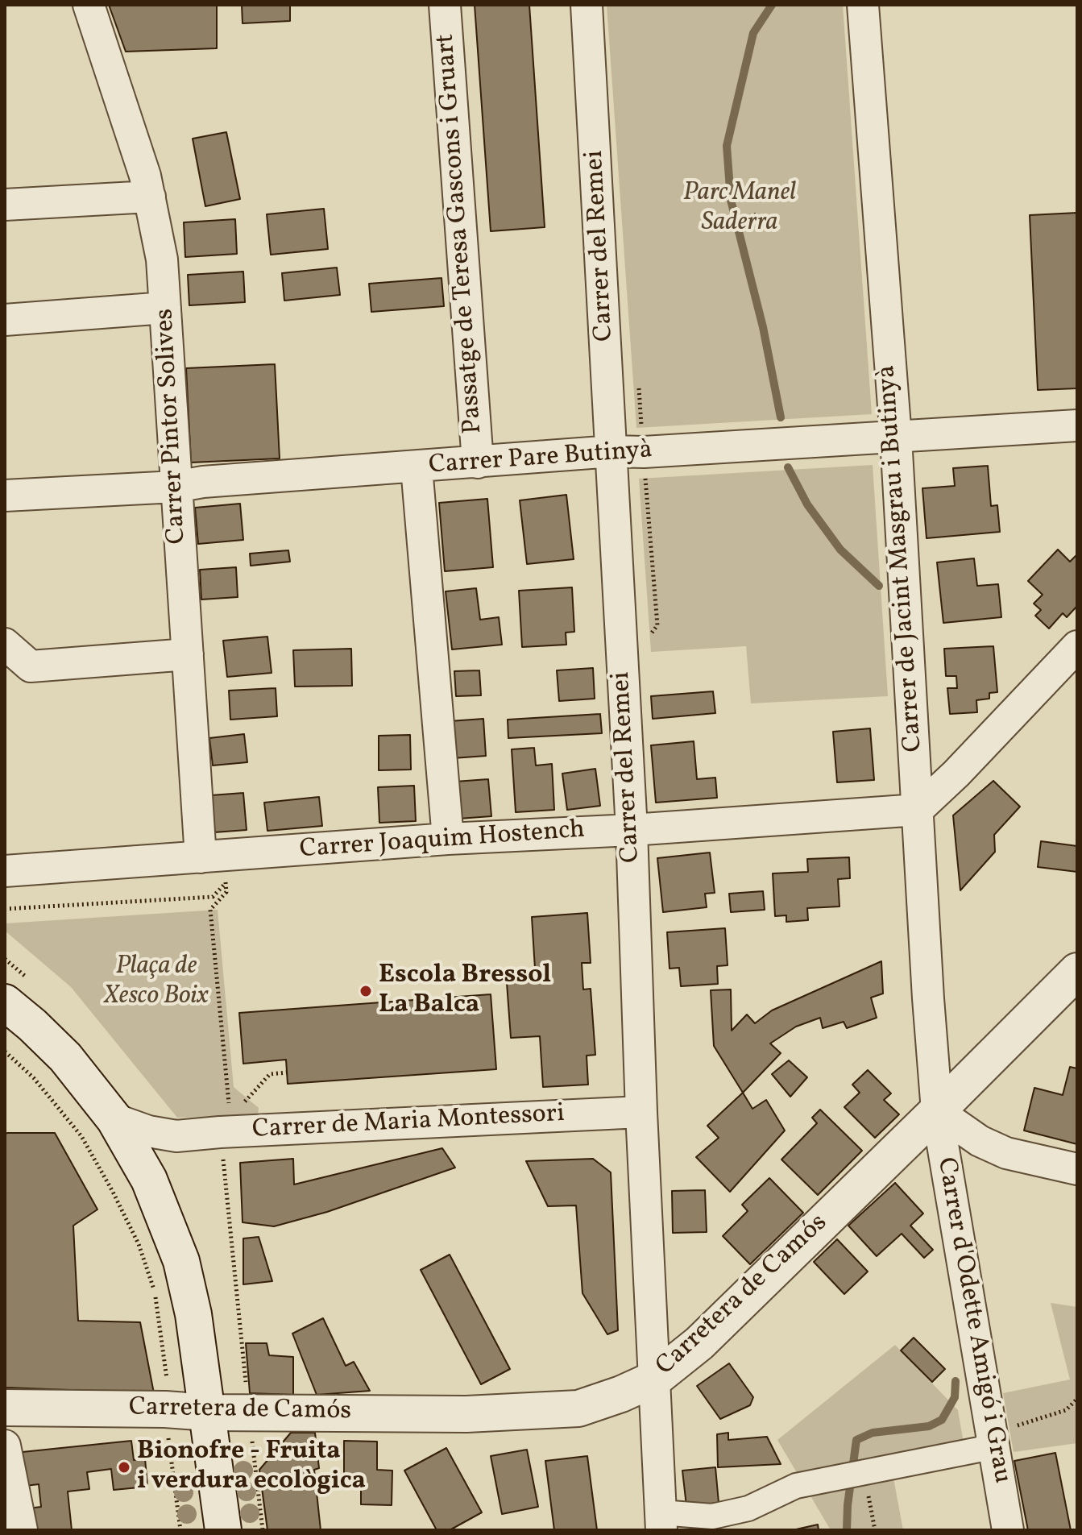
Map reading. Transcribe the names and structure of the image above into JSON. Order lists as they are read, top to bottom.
{
  "streets": {
    "street": [
      "Passatge de Teresa Gascons i Gruart",
      "Carrer del Remei",
      "Carrer Pintor Solives",
      "Carrer Pare Butinyà",
      "Carrer de Jacint Masgrau i Butinyà",
      "Carrer Joaquim Hostench",
      "Carrer de Maria Montessori",
      "Carretera de Camós",
      "Carrer d'Odette Amigó i Grau"
    ]
  },
  "crossings": [
    ["Passatge de Teresa Gascons i Gruart", "Carrer Pare Butinyà"],
    ["Carrer del Remei", "Carrer Pare Butinyà"],
    ["Carrer del Remei", "Carrer Joaquim Hostench"],
    ["Carrer del Remei", "Carrer de Maria Montessori"],
    ["Carrer del Remei", "Carretera de Camós"],
    ["Carrer Pintor Solives", "Carrer Pare Butinyà"],
    ["Carrer Pintor Solives", "Carrer Joaquim Hostench"],
    ["Carrer Pare Butinyà", "Carrer de Jacint Masgrau i Butinyà"],
    ["Carrer de Jacint Masgrau i Butinyà", "Carrer Joaquim Hostench"],
    ["Carrer de Jacint Masgrau i Butinyà", "Carretera de Camós"],
    ["Carrer de Jacint Masgrau i Butinyà", "Carrer d'Odette Amigó i Grau"],
    ["Carretera de Camós", "Carrer d'Odette Amigó i Grau"]
  ],
  "parks": ["Parc Manel Saderra", "Plaça de Xesco Boix"],
  "places": ["Escola Bressol La Balca", "Bionofre - Fruita i verdura ecològica"]
}
